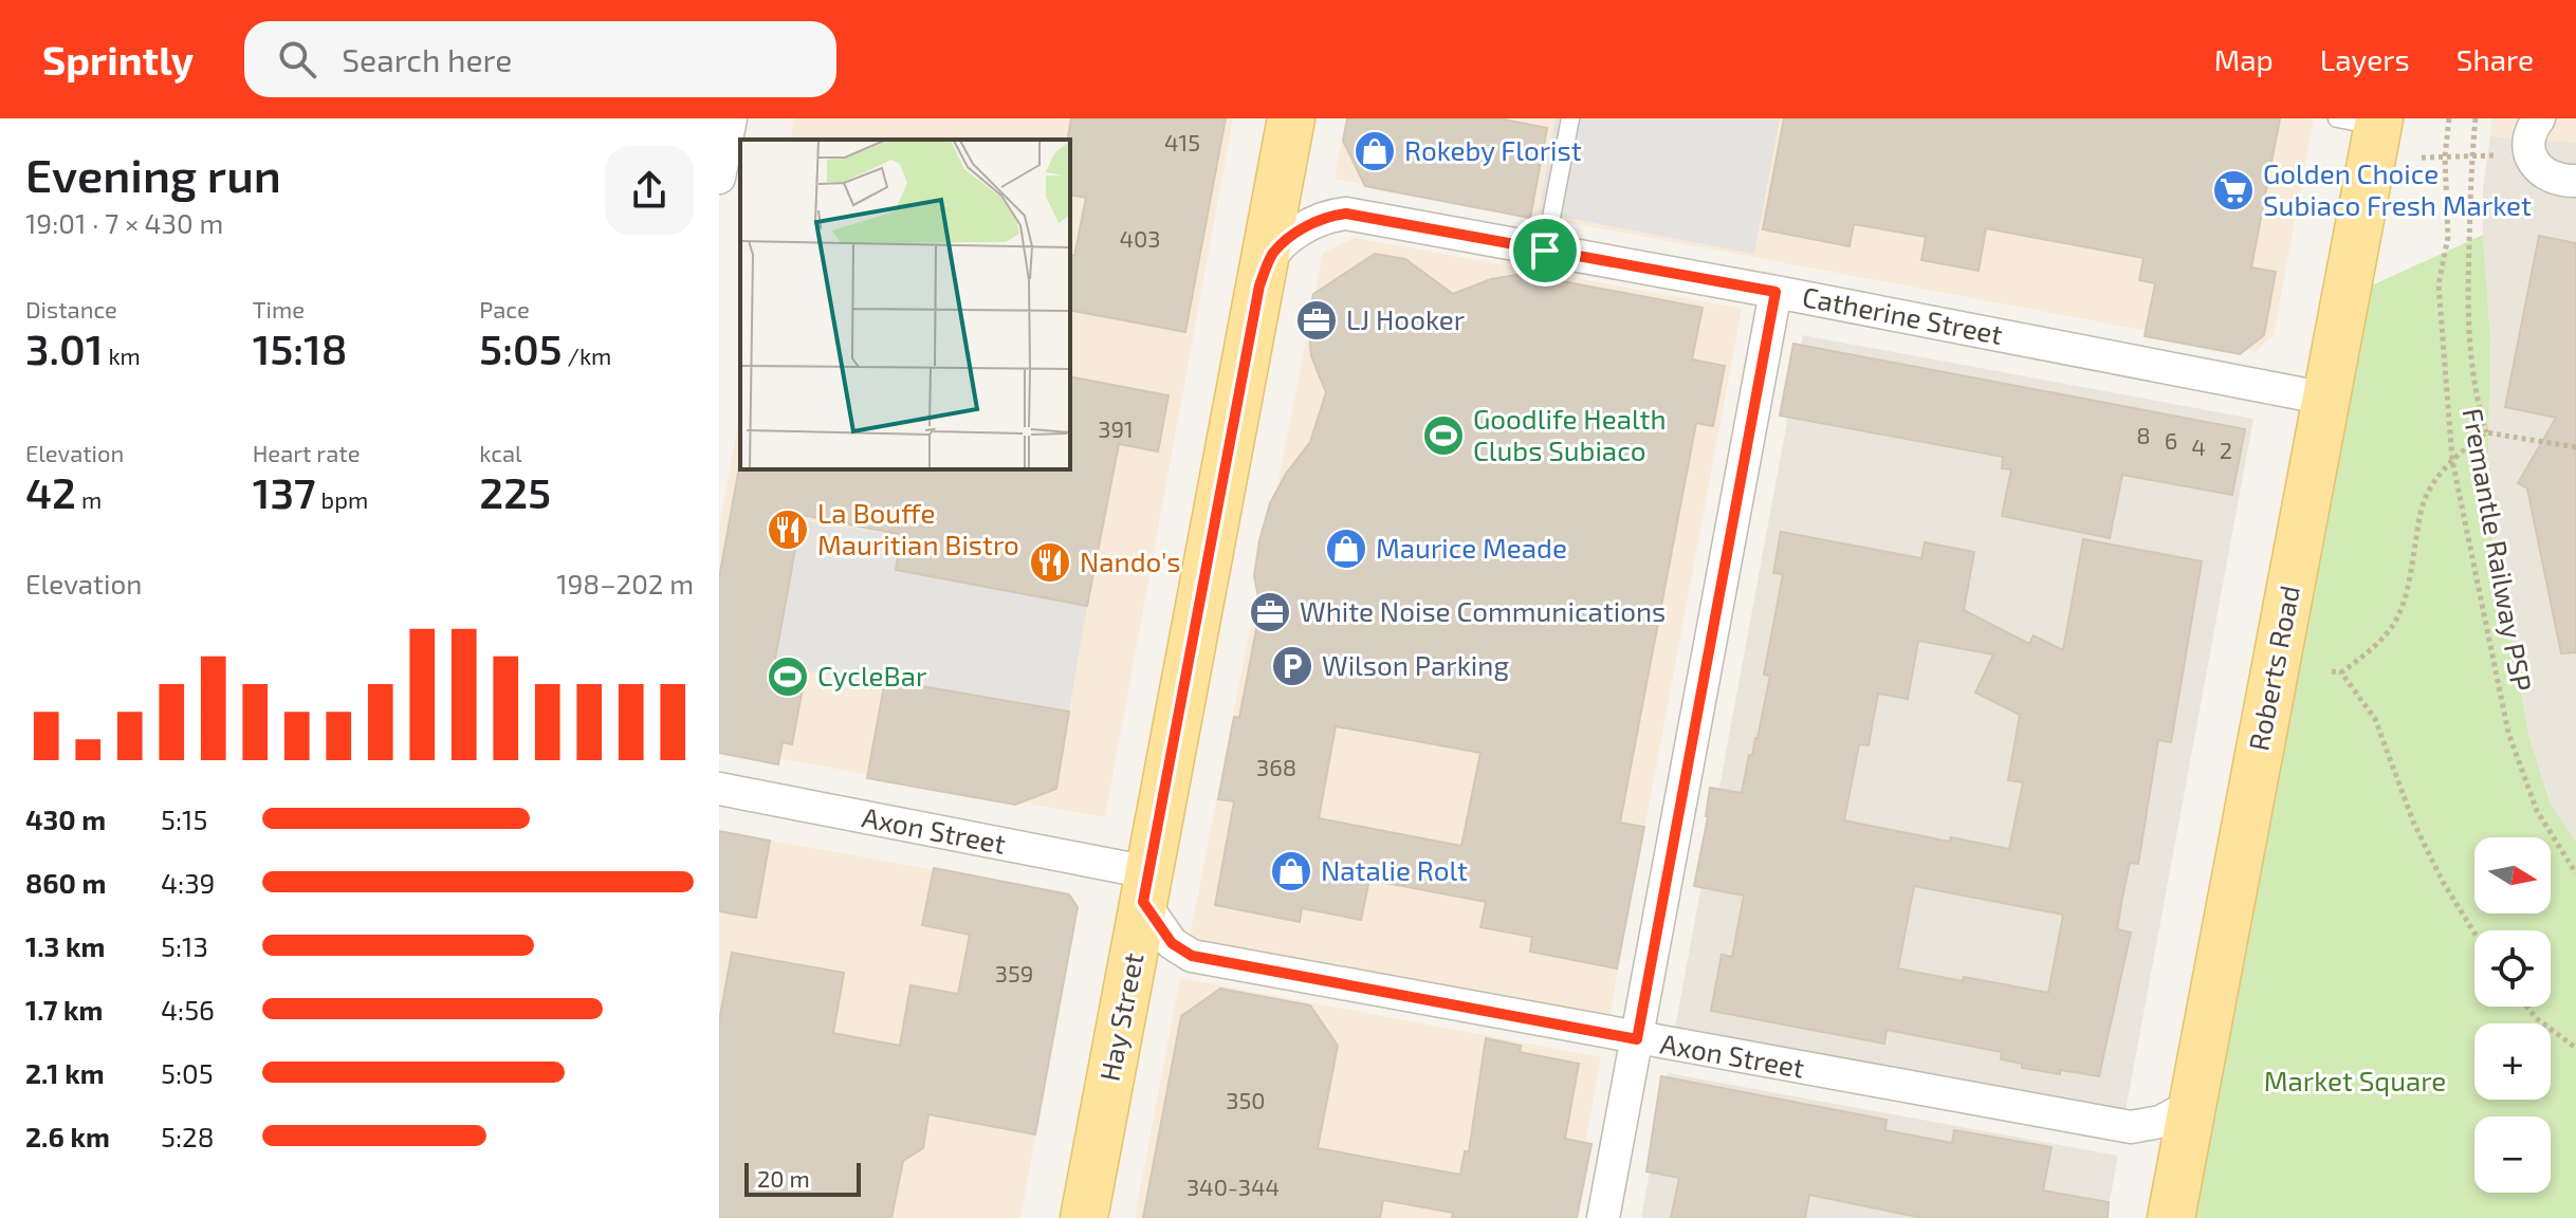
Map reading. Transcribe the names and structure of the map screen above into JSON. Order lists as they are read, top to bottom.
{
  "streets": {
    "main road": ["Roberts Road", "Hay Street"],
    "street": ["Catherine Street", "Axon Street"],
    "path": ["Fremantle Railway PSP"]
  },
  "crossings": [
    ["Catherine Street", "Roberts Road"],
    ["Catherine Street", "Hay Street"],
    ["Roberts Road", "Axon Street"],
    ["Axon Street", "Hay Street"]
  ],
  "parks": ["Market Square"],
  "places": {
    "shop": ["Rokeby Florist", "Maurice Meade", "Natalie Rolt"],
    "supermarket": ["Golden Choice Subiaco Fresh Market"],
    "office": ["LJ Hooker", "White Noise Communications"],
    "sports": ["Goodlife Health Clubs Subiaco", "CycleBar"],
    "restaurant": ["La Bouffe Mauritian Bistro", "Nando's"],
    "parking": ["Wilson Parking"]
  },
  "house_numbers": [
    "415",
    "403",
    "391",
    "8",
    "6",
    "4",
    "2",
    "368",
    "359",
    "350",
    "340-344"
  ],
  "scale_bar": "20 m",
  "north": "right",
  "page": {
    "header": "Sprintly",
    "search": "Search here",
    "nav": ["Map", "Layers", "Share"],
    "heading": ["Evening run", "19:01 · 7 × 430 m"],
    "stats": [
      ["Distance", "3.01 km"],
      ["Time", "15:18"],
      ["Pace", "5:05 /km"],
      ["Elevation", "42 m"],
      ["Heart rate", "137 bpm"],
      ["kcal", "225"]
    ],
    "chart": ["Elevation", "198–202 m"],
    "list": [
      {
        "name": "430 m",
        "note": "5:15"
      },
      {
        "name": "860 m",
        "note": "4:39"
      },
      {
        "name": "1.3 km",
        "note": "5:13"
      },
      {
        "name": "1.7 km",
        "note": "4:56"
      },
      {
        "name": "2.1 km",
        "note": "5:05"
      },
      {
        "name": "2.6 km",
        "note": "5:28"
      }
    ],
    "map_buttons": ["+", "−"],
    "scale": "20 m"
  }
}
